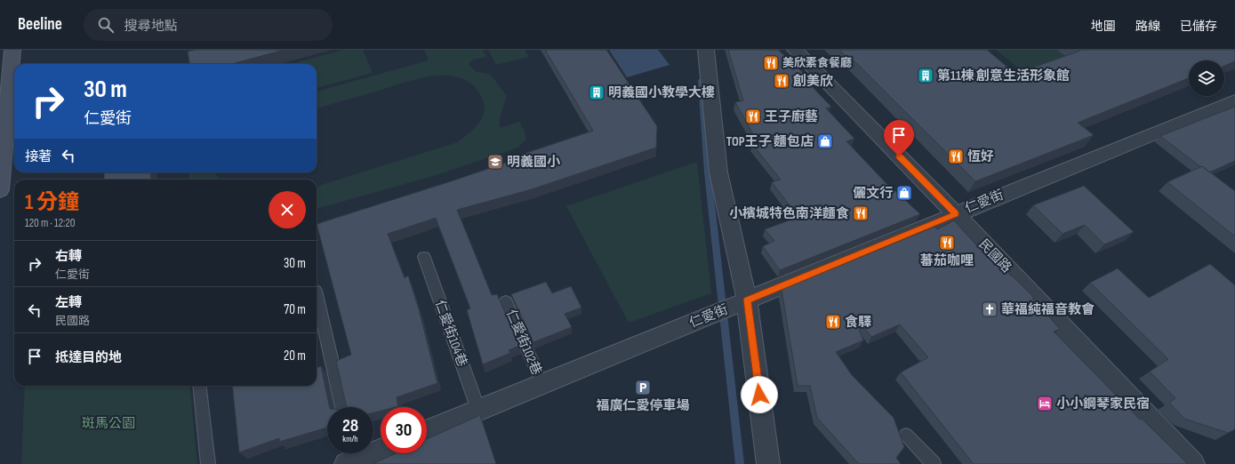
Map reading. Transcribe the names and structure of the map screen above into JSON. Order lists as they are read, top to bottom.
{
  "streets": {
    "street": ["仁愛街", "民國路"],
    "lane": ["仁愛街104巷", "仁愛街102巷"]
  },
  "crossings": [
    ["仁愛街", "民國路"],
    ["仁愛街", "仁愛街104巷"],
    ["仁愛街", "仁愛街102巷"]
  ],
  "parks": ["斑馬公園"],
  "places": {
    "restaurant": [
      "美欣素食餐廳",
      "創美欣",
      "王子廚藝",
      "恆好",
      "小檳城特色南洋麵食",
      "蕃茄咖哩",
      "食驛"
    ],
    "building": ["第11棟 創意生活形象館", "明義國小教學大樓"],
    "shop": ["TOP王子 麵包店", "儷文行"],
    "school or university": ["明義國小"],
    "church": ["華福純福音教會"],
    "parking": ["福廣仁愛停車場"],
    "hotel": ["小小鋼琴家民宿"]
  },
  "page": {
    "header": "Beeline",
    "search": "搜尋地點",
    "nav": ["地圖", "路線", "已儲存"],
    "turn": ["30 m", "仁愛街"],
    "then": "接著",
    "heading": ["1 分鐘", "120 m · 12:20"],
    "list": [
      {
        "name": "右轉",
        "note": "仁愛街",
        "value": "30 m"
      },
      {
        "name": "左轉",
        "note": "民國路",
        "value": "70 m"
      },
      {
        "name": "抵達目的地",
        "value": "20 m"
      }
    ],
    "speed": "28 km/h",
    "limit": "30"
  }
}
